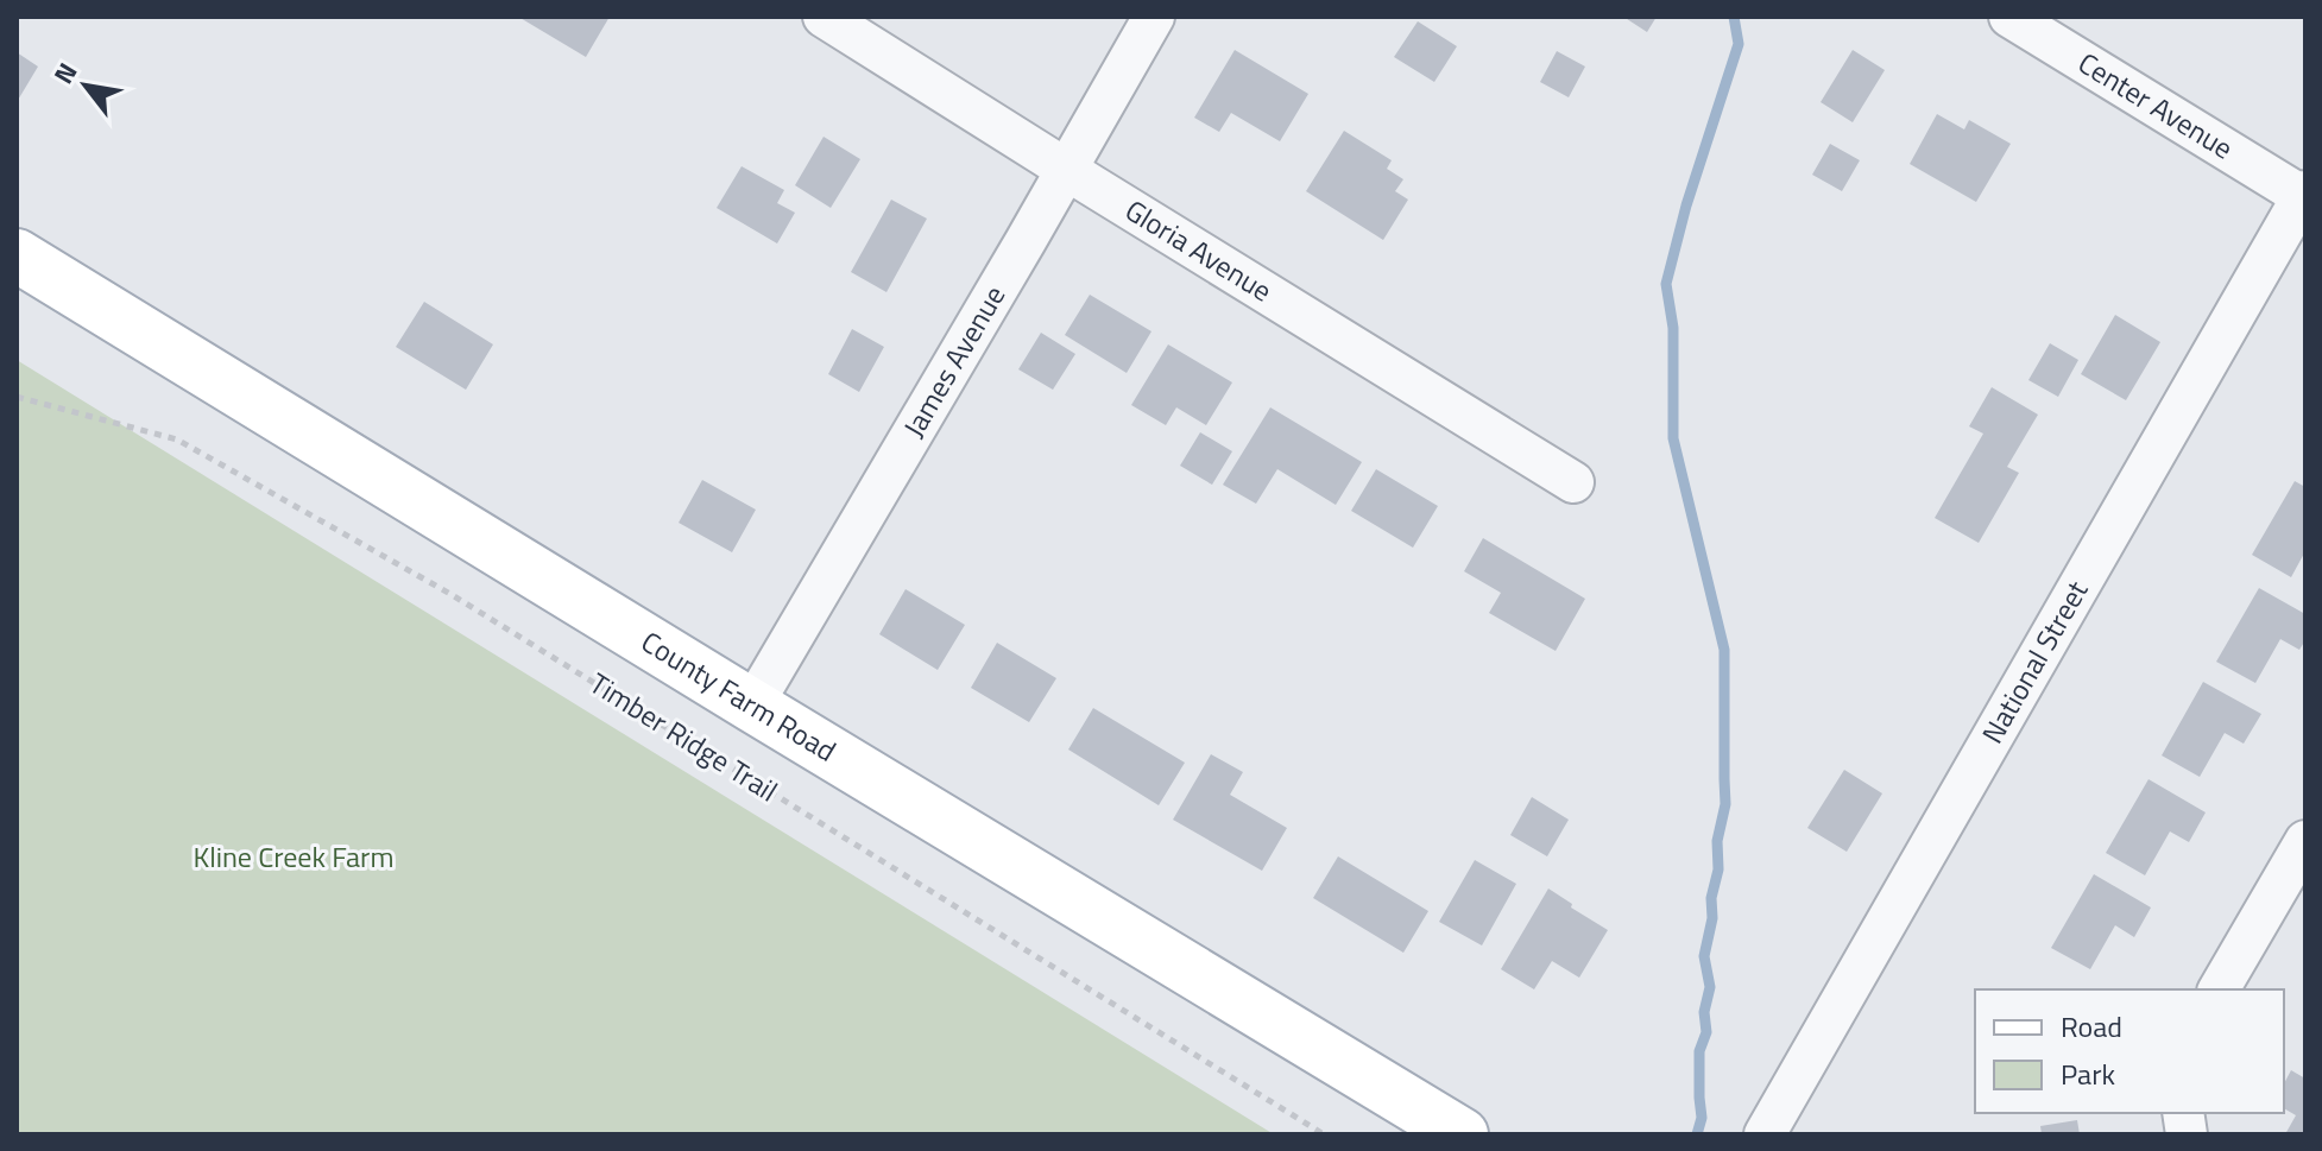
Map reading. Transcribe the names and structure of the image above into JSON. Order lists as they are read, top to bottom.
{
  "streets": {
    "main road": ["County Farm Road"],
    "street": [
      "Center Avenue",
      "Gloria Avenue",
      "James Avenue",
      "National Street"
    ],
    "path": ["Timber Ridge Trail"]
  },
  "crossings": [
    ["Center Avenue", "National Street"],
    ["Gloria Avenue", "James Avenue"],
    ["James Avenue", "County Farm Road"]
  ],
  "parks": ["Kline Creek Farm"],
  "legend": ["Road", "Park"],
  "north": "top left"
}
